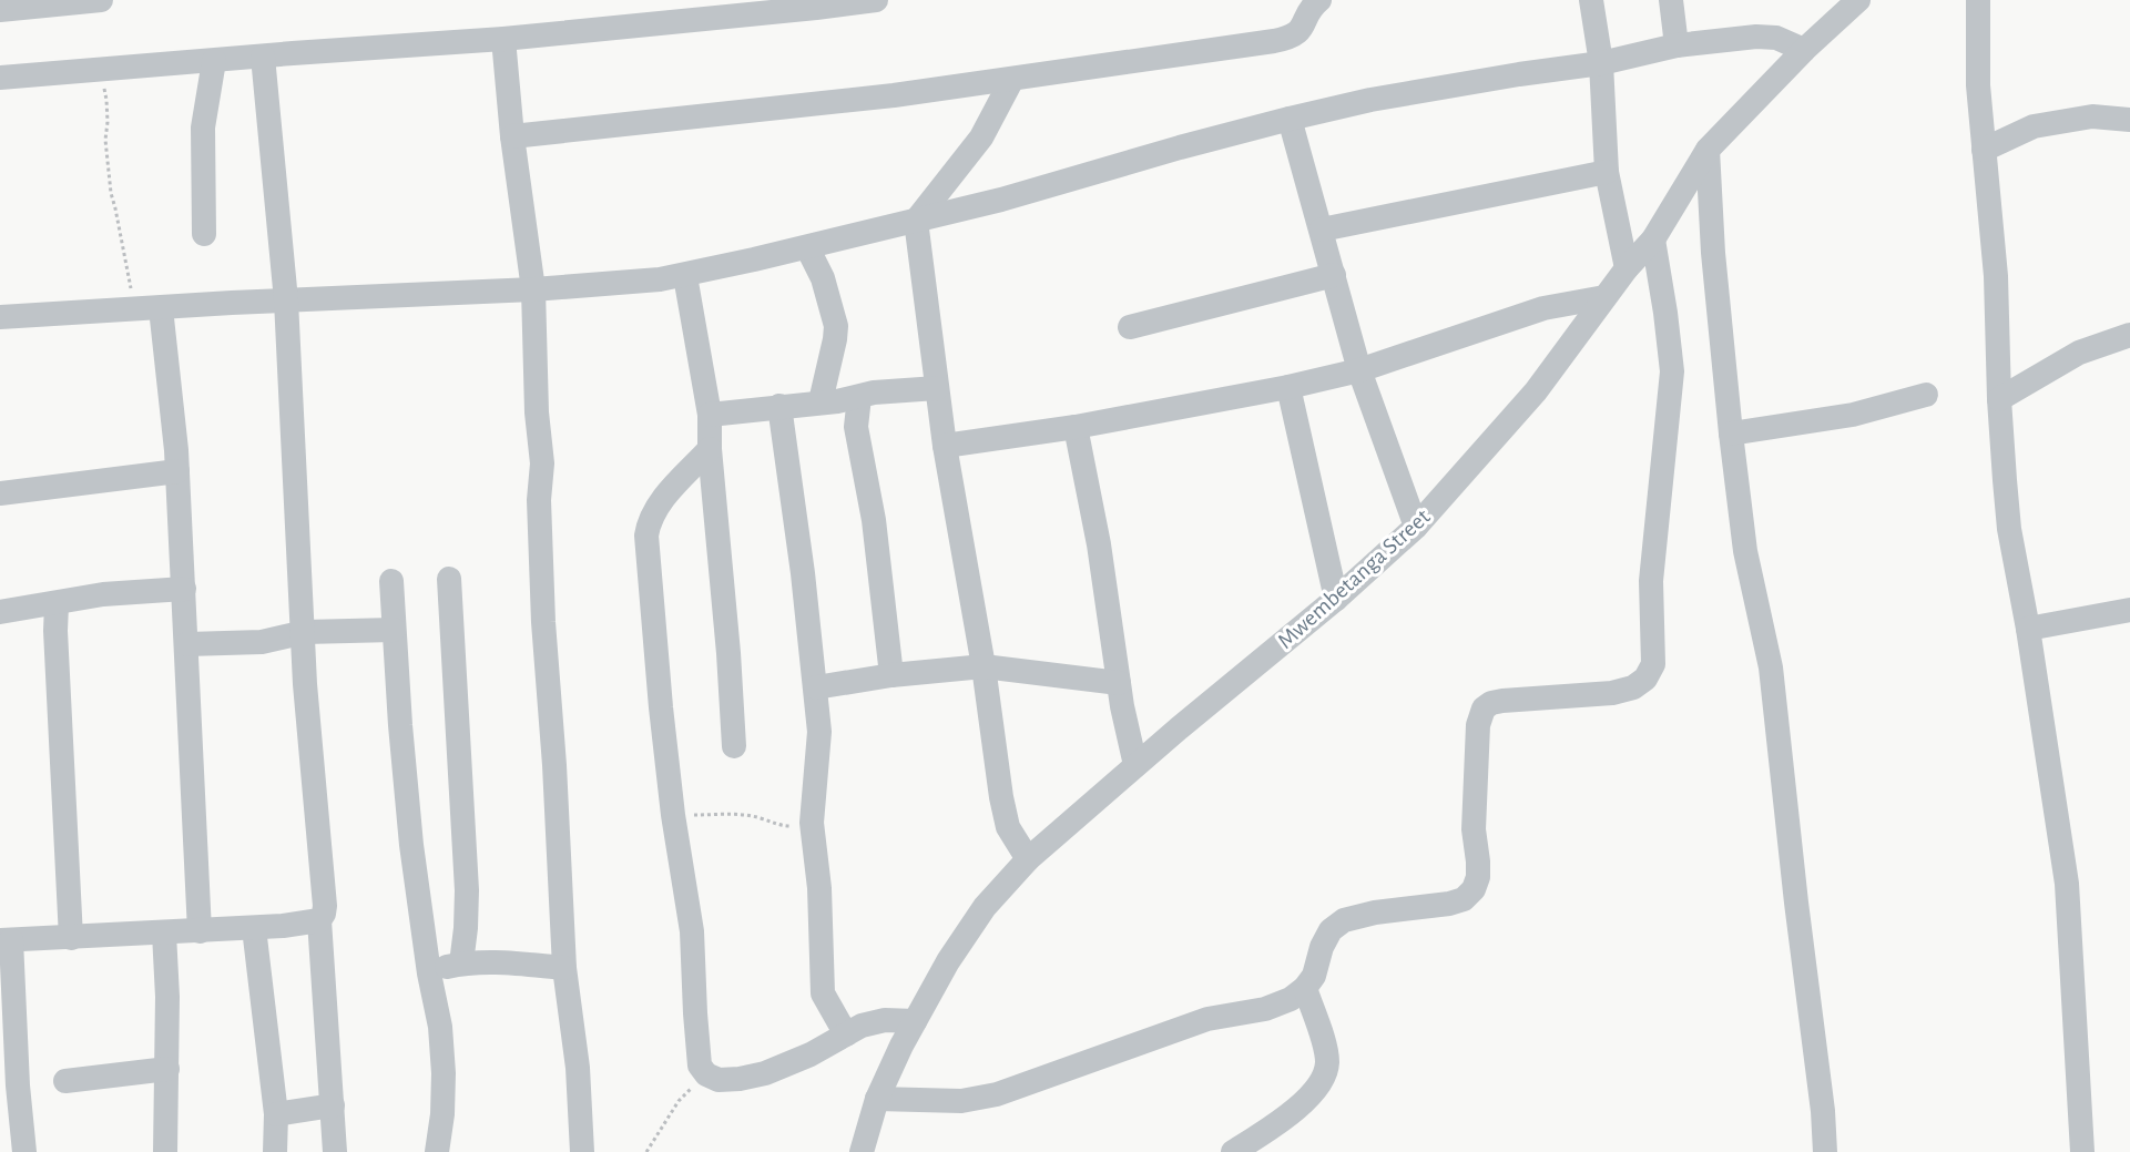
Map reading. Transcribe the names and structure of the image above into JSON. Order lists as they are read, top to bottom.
{
  "streets": {
    "street": ["Mwembetanga Street"]
  }
}
